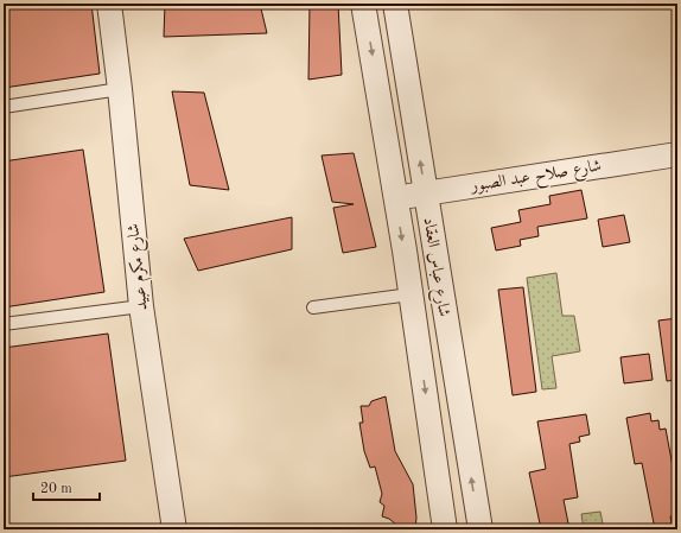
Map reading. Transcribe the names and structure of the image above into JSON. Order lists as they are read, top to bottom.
{
  "streets": {
    "street": ["شارع صلاح عبد الصبور", "شارع مكرم عبيد", "شارع عباس العقاد"]
  },
  "crossings": [
    ["شارع صلاح عبد الصبور", "شارع عباس العقاد"]
  ],
  "scale_bar": "20 m"
}
